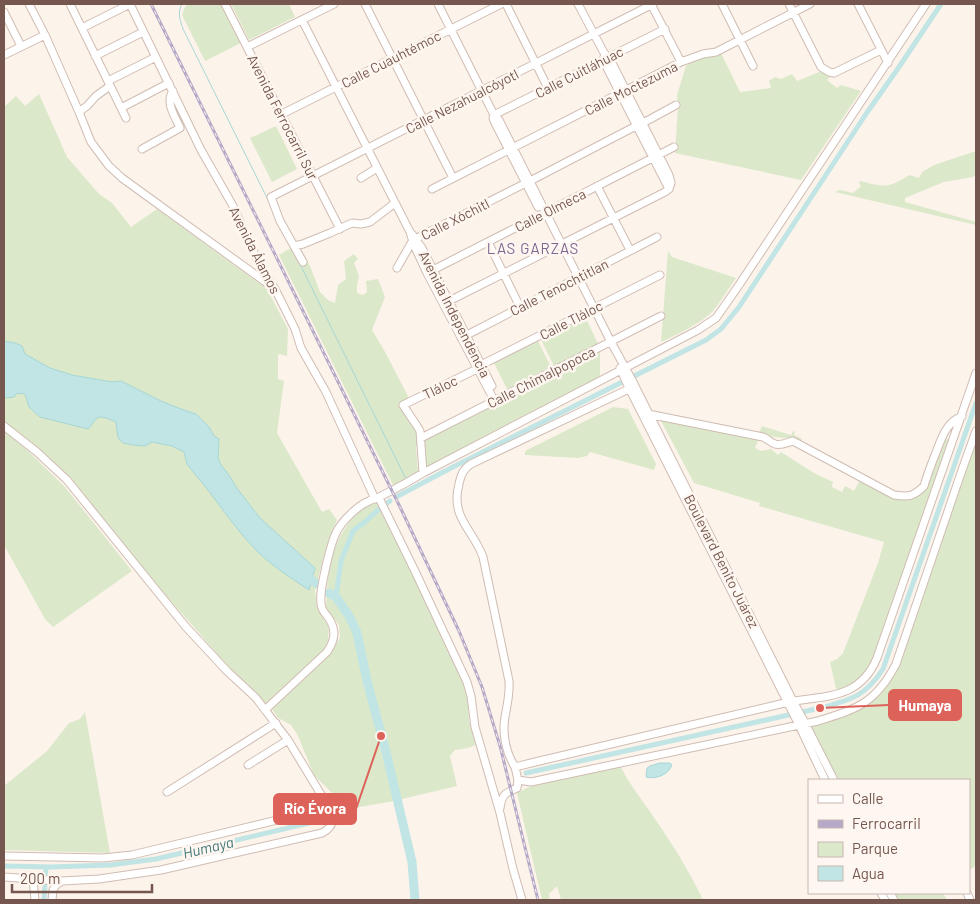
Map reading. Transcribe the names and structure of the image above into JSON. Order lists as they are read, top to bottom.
{
  "streets": {
    "street": [
      "Calle Cuauhtémoc",
      "Calle Cuitláhuac",
      "Calle Moctezuma",
      "Calle Nezahualcóyotl",
      "Avenida Ferrocarril Sur",
      "Calle Olmeca",
      "Calle Xóchitl",
      "Avenida Álamos",
      "Calle Tenochtitlan",
      "Avenida Independencia",
      "Calle Tláloc",
      "Calle Chimalpopoca",
      "Tláloc",
      "Boulevard Benito Juárez"
    ]
  },
  "crossings": [
    ["Calle Cuauhtémoc", "Avenida Ferrocarril Sur"],
    ["Calle Cuauhtémoc", "Avenida Independencia"],
    ["Calle Cuauhtémoc", "Boulevard Benito Juárez"],
    ["Calle Cuitláhuac", "Boulevard Benito Juárez"],
    ["Calle Moctezuma", "Boulevard Benito Juárez"],
    ["Calle Nezahualcóyotl", "Avenida Ferrocarril Sur"],
    ["Calle Nezahualcóyotl", "Avenida Independencia"],
    ["Calle Nezahualcóyotl", "Boulevard Benito Juárez"],
    ["Calle Olmeca", "Avenida Independencia"],
    ["Calle Olmeca", "Boulevard Benito Juárez"],
    ["Calle Xóchitl", "Avenida Independencia"],
    ["Calle Xóchitl", "Boulevard Benito Juárez"],
    ["Calle Tenochtitlan", "Avenida Independencia"],
    ["Calle Tenochtitlan", "Boulevard Benito Juárez"],
    ["Avenida Independencia", "Calle Tláloc"],
    ["Avenida Independencia", "Calle Chimalpopoca"],
    ["Avenida Independencia", "Tláloc"],
    ["Calle Tláloc", "Tláloc"],
    ["Calle Tláloc", "Boulevard Benito Juárez"],
    ["Calle Chimalpopoca", "Tláloc"],
    ["Calle Chimalpopoca", "Boulevard Benito Juárez"]
  ],
  "districts": ["LAS GARZAS"],
  "water": ["Humaya"],
  "places": ["Humaya", "Río Évora"],
  "legend": [
    "Calle",
    "Ferrocarril",
    "Parque",
    "Agua"
  ],
  "scale_bar": "200 m"
}
